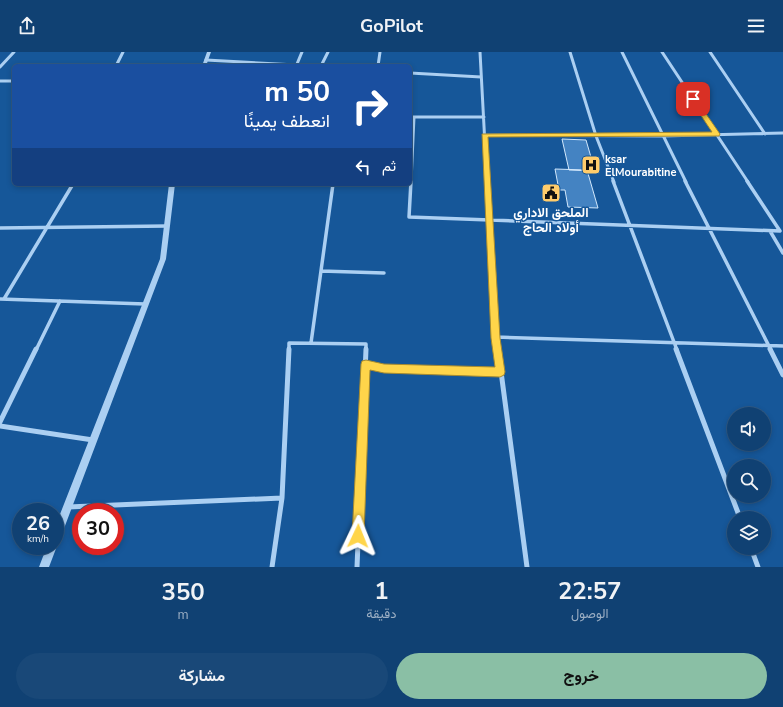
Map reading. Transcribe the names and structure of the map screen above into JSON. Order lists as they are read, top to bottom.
{
  "places": {
    "hospital": ["ksar ElMourabitine"],
    "public building": ["الملحق الاداري أولاد الحاج"]
  },
  "page": {
    "header": "GoPilot",
    "turn": ["50 m", "انعطف يمينًا"],
    "then": "ثم",
    "speed": "26 km/h",
    "limit": "30",
    "eta": [
      "22:57",
      "الوصول",
      "1",
      "دقيقة",
      "350",
      "m"
    ],
    "buttons": ["خروج", "مشاركة"]
  }
}
